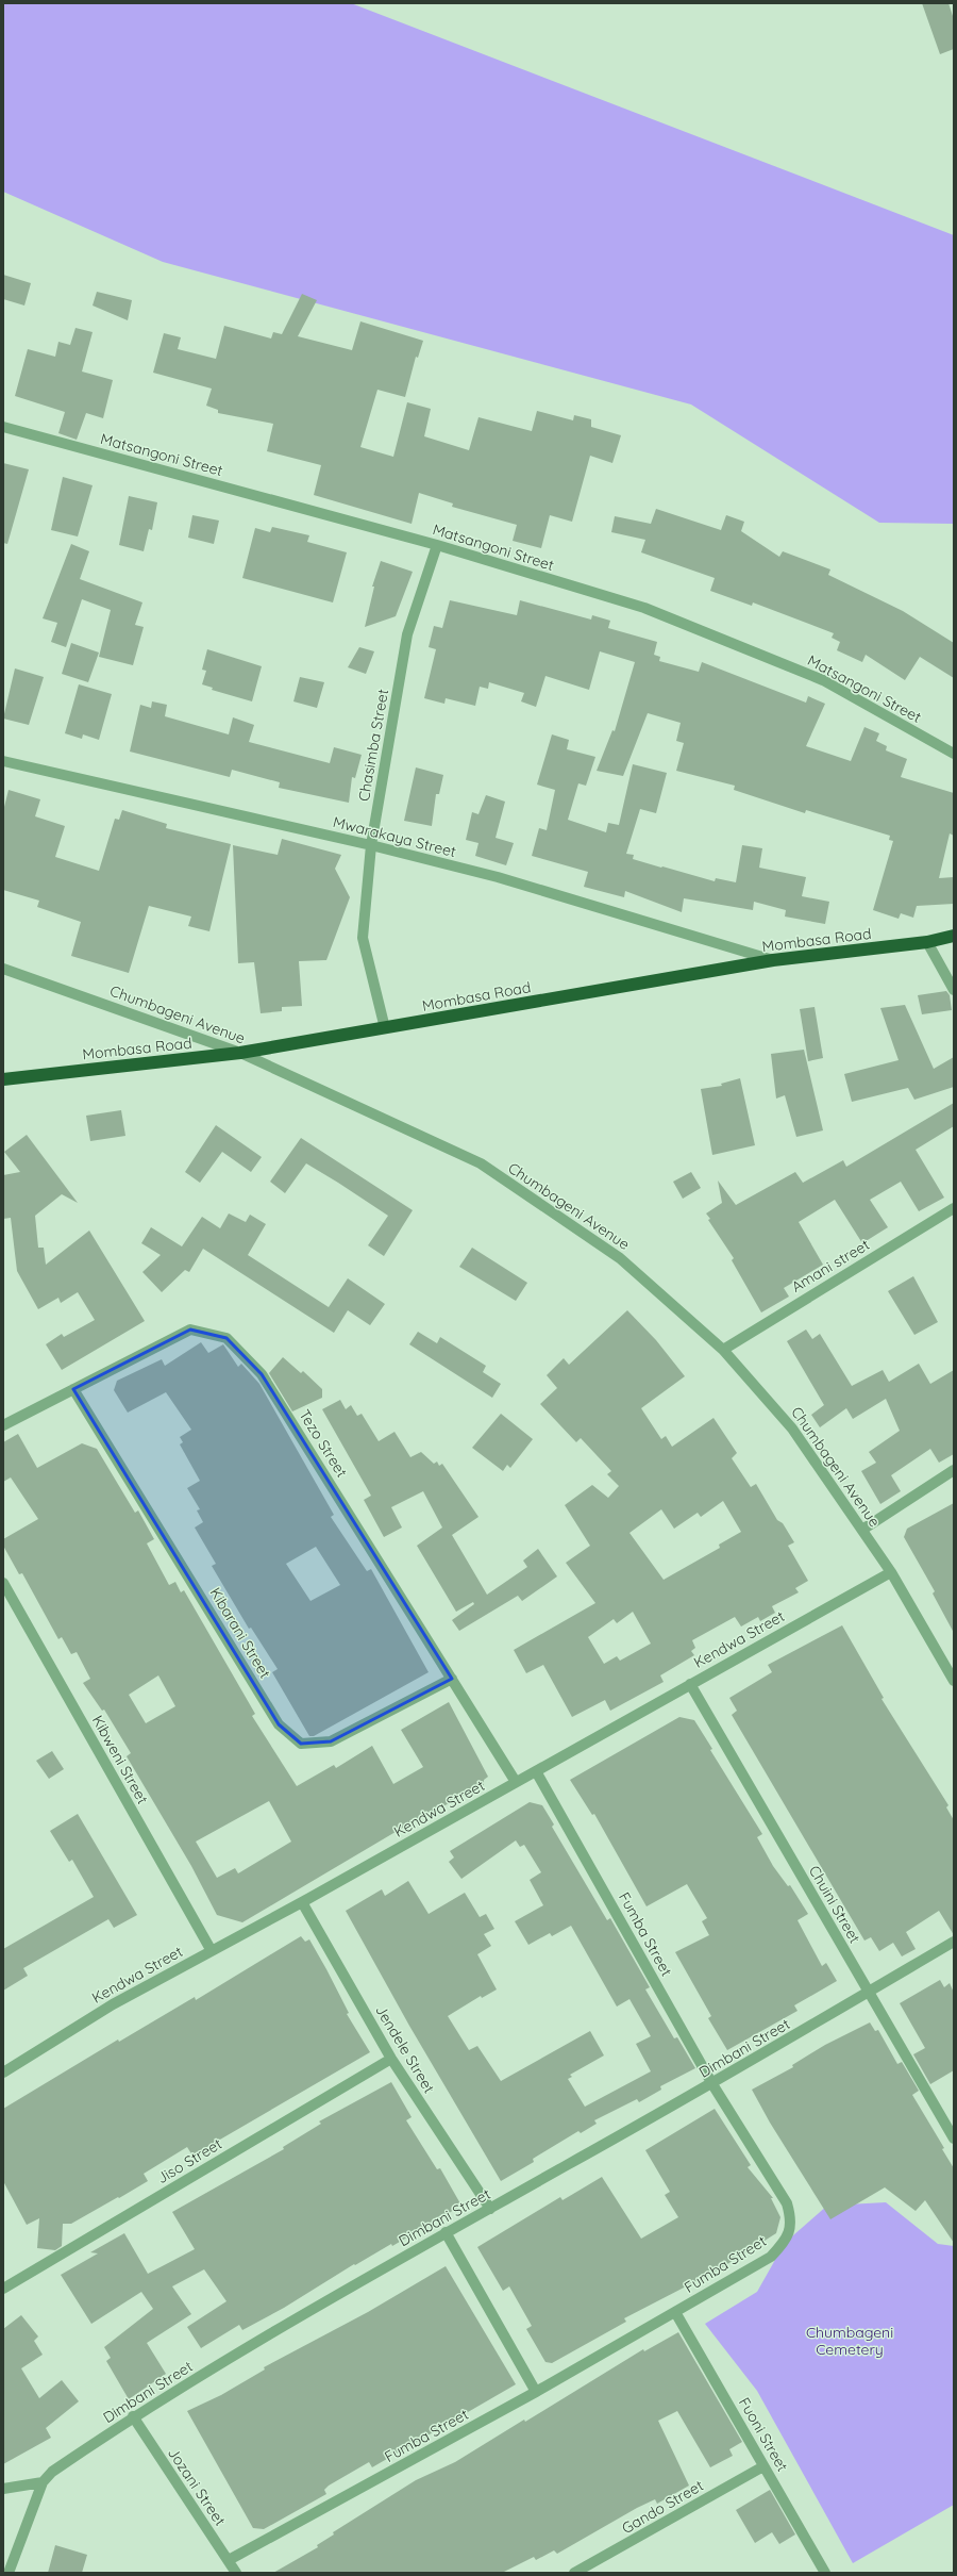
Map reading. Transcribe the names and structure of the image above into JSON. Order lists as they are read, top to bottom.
{
  "streets": {
    "highway": ["Mombasa Road"],
    "street": [
      "Matsangoni Street",
      "Chasimba Street",
      "Mwarakaya Street",
      "Chumbageni Avenue",
      "Amani street",
      "Tezo Street",
      "Kibarani Street",
      "Kendwa Street",
      "Kibweni Street",
      "Chuini Street",
      "Fumba Street",
      "Dimbani Street",
      "Jendele Street",
      "Jiso Street",
      "Fuoni Street",
      "Jozani Street",
      "Gando Street"
    ]
  },
  "crossings": [
    ["Matsangoni Street", "Chasimba Street"],
    ["Chasimba Street", "Mwarakaya Street"],
    ["Chasimba Street", "Mombasa Road"],
    ["Mwarakaya Street", "Mombasa Road"],
    ["Mombasa Road", "Chumbageni Avenue"],
    ["Chumbageni Avenue", "Amani street"],
    ["Chumbageni Avenue", "Kendwa Street"],
    ["Tezo Street", "Kibarani Street"],
    ["Tezo Street", "Kendwa Street"],
    ["Kendwa Street", "Kibweni Street"],
    ["Kendwa Street", "Chuini Street"],
    ["Kendwa Street", "Fumba Street"],
    ["Kendwa Street", "Jendele Street"],
    ["Chuini Street", "Dimbani Street"],
    ["Fumba Street", "Dimbani Street"],
    ["Fumba Street", "Fuoni Street"],
    ["Fumba Street", "Jozani Street"],
    ["Dimbani Street", "Jendele Street"],
    ["Dimbani Street", "Jozani Street"],
    ["Jendele Street", "Jiso Street"],
    ["Fuoni Street", "Gando Street"]
  ],
  "parks": ["Chumbageni Cemetery"]
}
